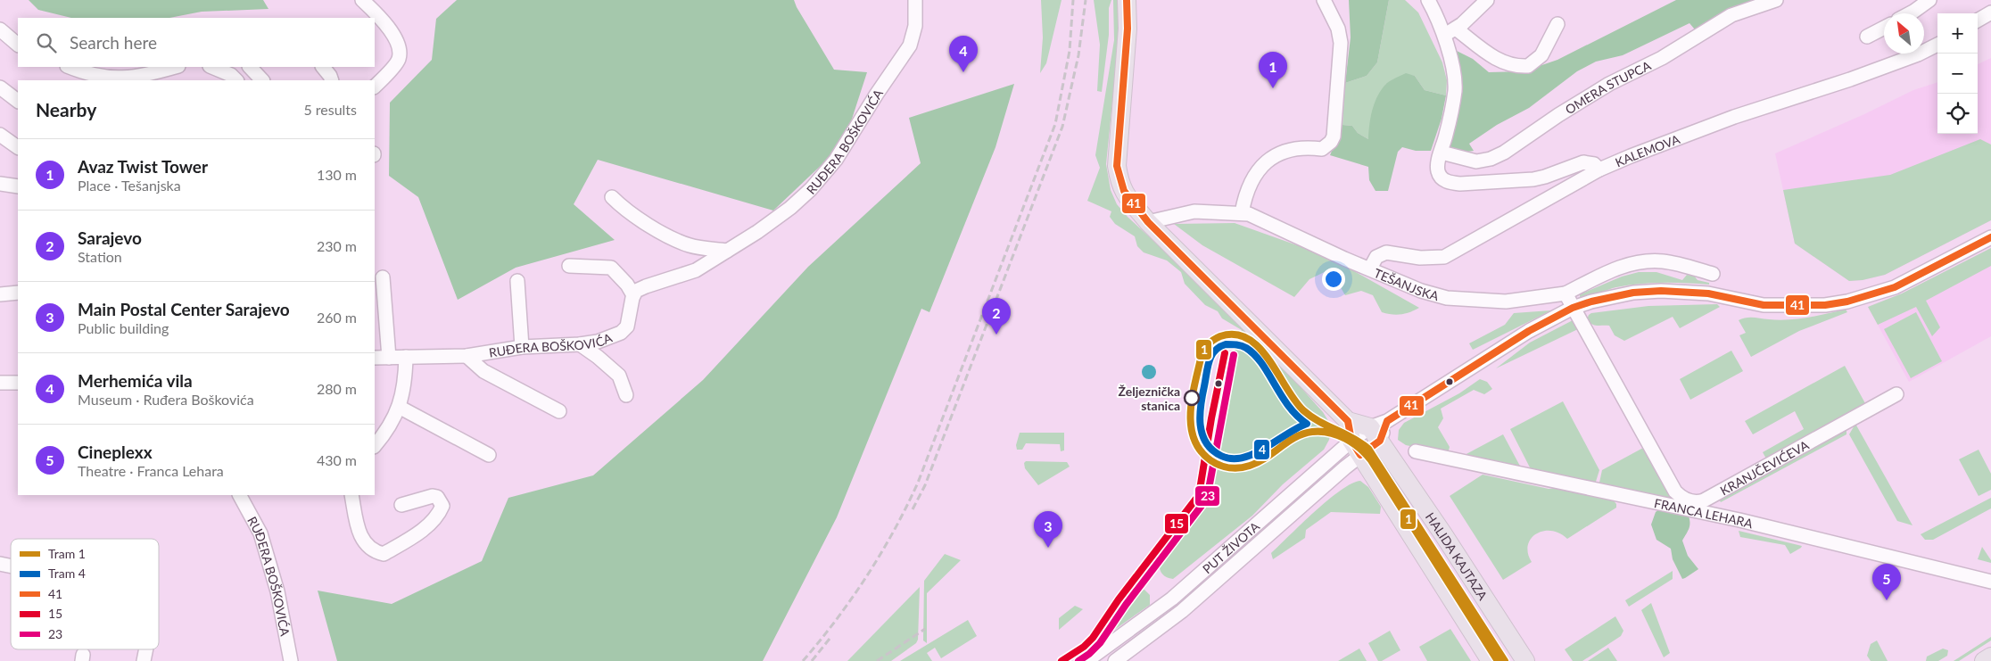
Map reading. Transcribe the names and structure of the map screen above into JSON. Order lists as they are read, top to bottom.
{
  "streets": {
    "main road": ["HALIDA KAJTAZA"],
    "street": [
      "OMERA STUPCA",
      "RUĐERA BOŠKOVIĆA",
      "KALEMOVA",
      "TEŠANJSKA",
      "KRANJČEVIĆEVA",
      "FRANCA LEHARA",
      "PUT ŽIVOTA"
    ]
  },
  "crossings": [
    ["KALEMOVA", "TEŠANJSKA"],
    ["KRANJČEVIĆEVA", "FRANCA LEHARA"],
    ["PUT ŽIVOTA", "HALIDA KAJTAZA"]
  ],
  "places": ["Željeznička stanica"],
  "lines": [
    "transit line 41",
    "tram line 1",
    "tram line 4",
    "transit line 15",
    "transit line 23"
  ],
  "legend": [
    "Tram 1",
    "Tram 4",
    "41",
    "15",
    "23"
  ],
  "north": "top left",
  "page": {
    "map_buttons": ["+", "−"],
    "search": "Search here",
    "pins": [
      "4",
      "1",
      "2",
      "3",
      "5"
    ],
    "heading": ["Nearby", "5 results"],
    "list": [
      {
        "mark": "1",
        "name": "Avaz Twist Tower",
        "note": "Place · Tešanjska",
        "value": "130 m"
      },
      {
        "mark": "2",
        "name": "Sarajevo",
        "note": "Station",
        "value": "230 m"
      },
      {
        "mark": "3",
        "name": "Main Postal Center Sarajevo",
        "note": "Public building",
        "value": "260 m"
      },
      {
        "mark": "4",
        "name": "Merhemića vila",
        "note": "Museum · Ruđera Boškovića",
        "value": "280 m"
      },
      {
        "mark": "5",
        "name": "Cineplexx",
        "note": "Theatre · Franca Lehara",
        "value": "430 m"
      }
    ]
  }
}
